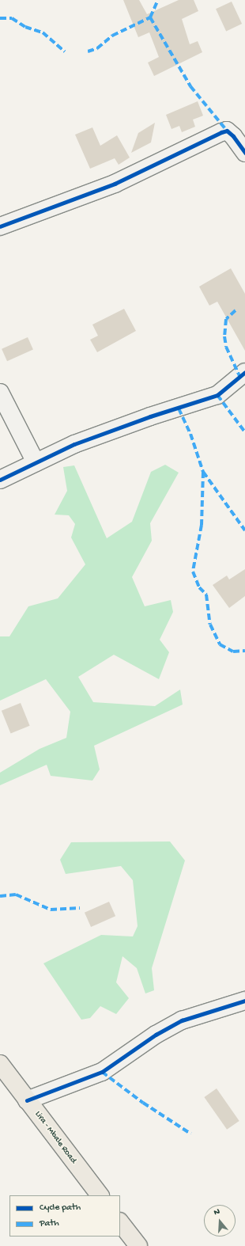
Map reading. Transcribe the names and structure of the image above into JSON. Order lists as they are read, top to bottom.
{
  "streets": {
    "main road": ["Lira - Mbale Road"]
  },
  "legend": ["Cycle path", "Path"],
  "north": "top"
}
